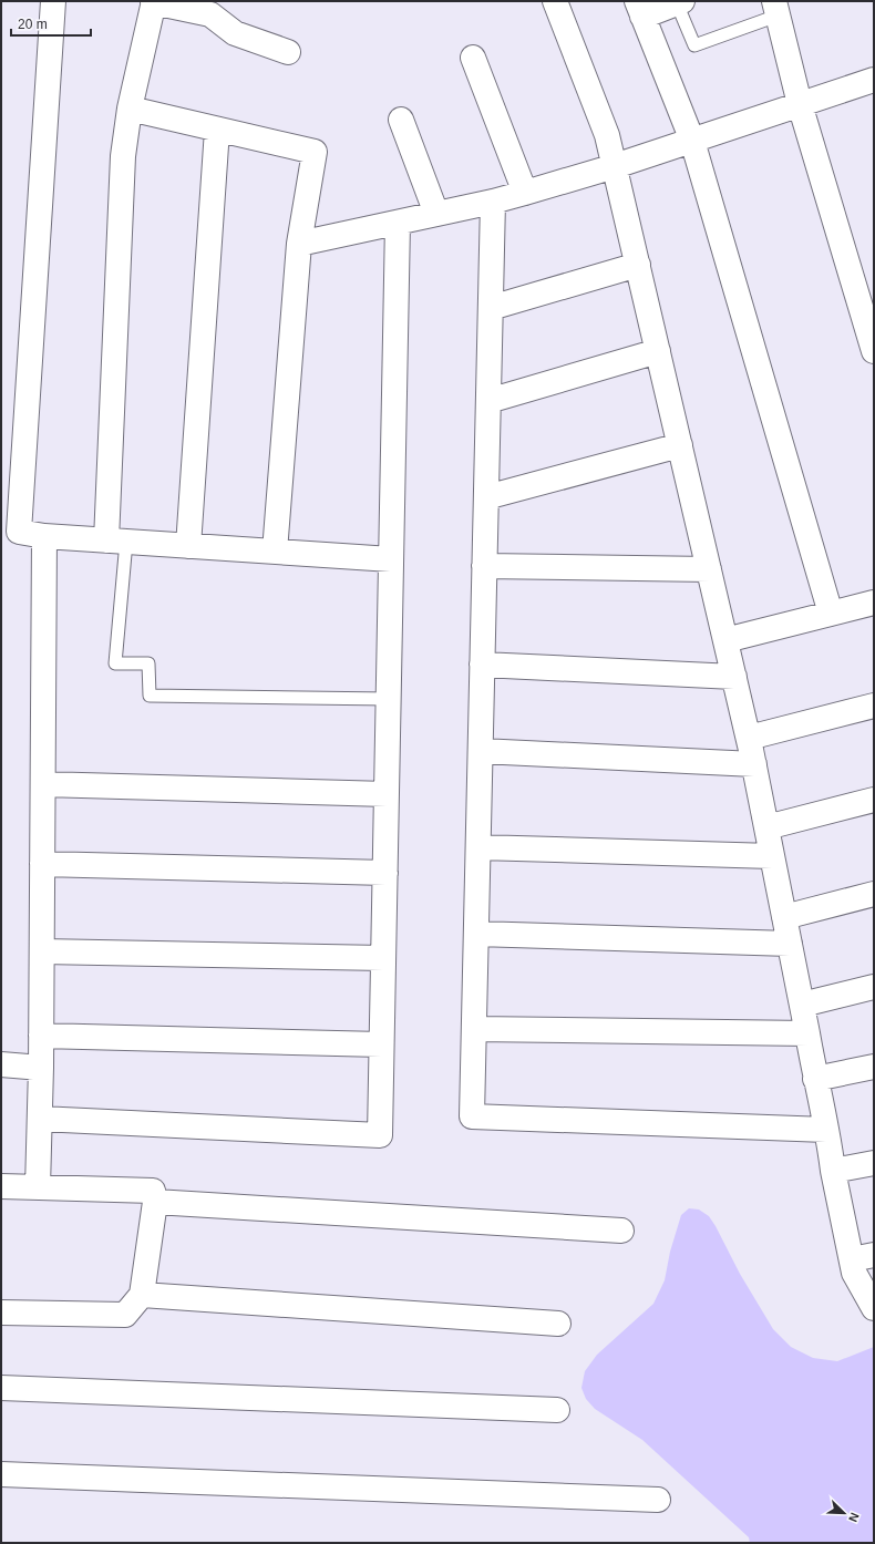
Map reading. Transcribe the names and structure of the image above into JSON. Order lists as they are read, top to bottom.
{
  "scale_bar": "20 m",
  "north": "bottom right"
}
